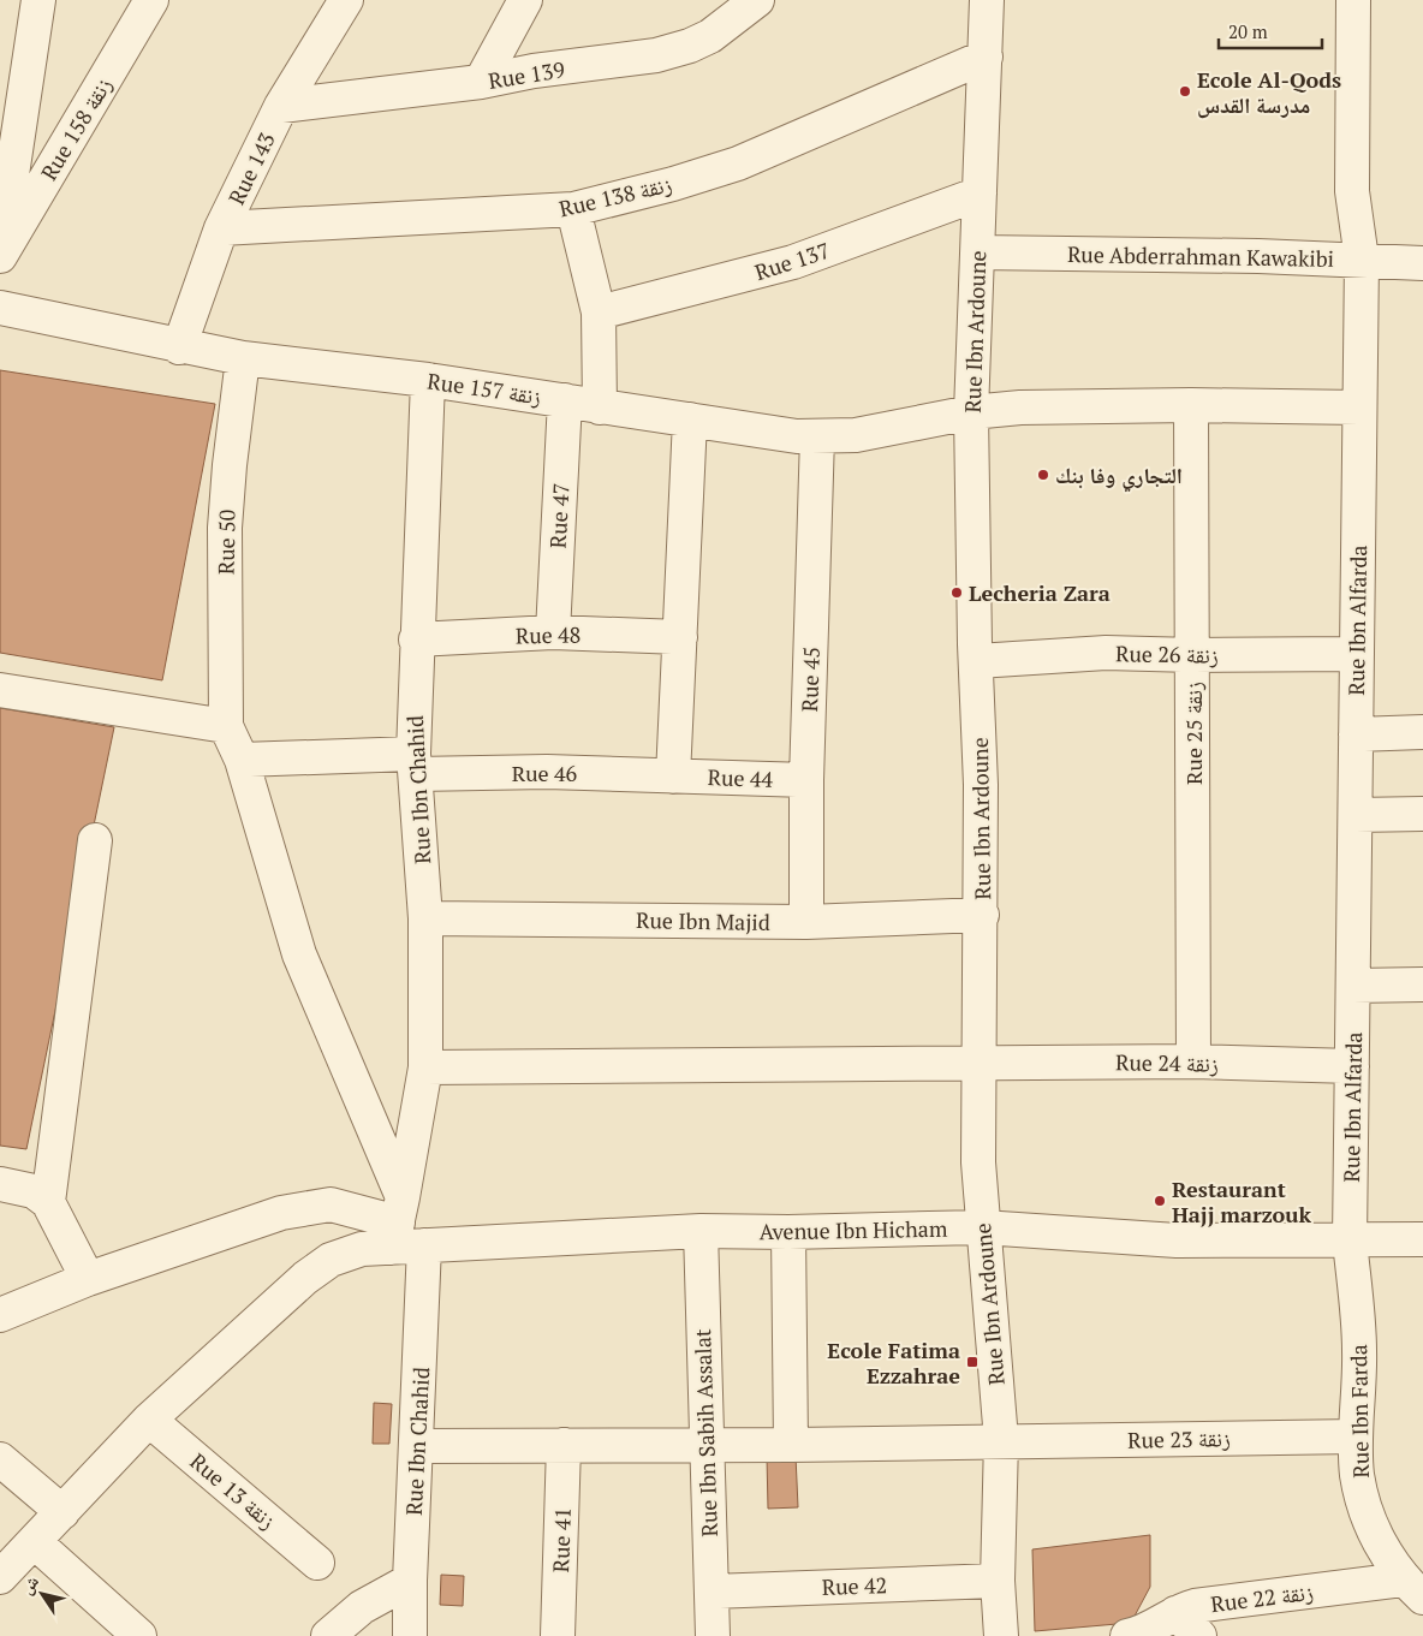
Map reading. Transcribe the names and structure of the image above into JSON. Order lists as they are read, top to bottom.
{
  "streets": {
    "street": [
      "Rue 139",
      "Rue 158 زنقة",
      "Rue 143",
      "Rue 138 زنقة",
      "Rue Abderrahman Kawakibi",
      "Rue 137",
      "Rue Ibn Ardoune",
      "Rue 157 زنقة",
      "Rue 47",
      "Rue 50",
      "Rue Ibn Alfarda",
      "Rue 48",
      "Rue 26 زنقة",
      "Rue 45",
      "Rue 25 زنقة",
      "Rue 46",
      "Rue 44",
      "Rue Ibn Chahid",
      "Rue Ibn Majid",
      "Rue 24 زنقة",
      "Avenue Ibn Hicham",
      "Rue Ibn Farda",
      "Rue Ibn Sabih Assalat",
      "Rue 23 زنقة",
      "Rue 13 زنقة",
      "Rue 41",
      "Rue 42",
      "Rue 22 زنقة"
    ]
  },
  "crossings": [
    ["Rue 139", "Rue 143"],
    ["Rue 143", "Rue 138 زنقة"],
    ["Rue 143", "Rue 157 زنقة"],
    ["Rue 138 زنقة", "Rue Ibn Ardoune"],
    ["Rue Abderrahman Kawakibi", "Rue Ibn Ardoune"],
    ["Rue Abderrahman Kawakibi", "Rue Ibn Alfarda"],
    ["Rue 137", "Rue Ibn Ardoune"],
    ["Rue Ibn Ardoune", "Rue 157 زنقة"],
    ["Rue Ibn Ardoune", "Rue 26 زنقة"],
    ["Rue Ibn Ardoune", "Rue Ibn Majid"],
    ["Rue Ibn Ardoune", "Rue 24 زنقة"],
    ["Rue Ibn Ardoune", "Avenue Ibn Hicham"],
    ["Rue Ibn Ardoune", "Rue 23 زنقة"],
    ["Rue Ibn Ardoune", "Rue 42"],
    ["Rue 157 زنقة", "Rue 47"],
    ["Rue 157 زنقة", "Rue 50"],
    ["Rue 157 زنقة", "Rue Ibn Alfarda"],
    ["Rue 157 زنقة", "Rue 45"],
    ["Rue 157 زنقة", "Rue 25 زنقة"],
    ["Rue 157 زنقة", "Rue Ibn Chahid"],
    ["Rue 47", "Rue 48"],
    ["Rue Ibn Alfarda", "Rue 26 زنقة"],
    ["Rue Ibn Alfarda", "Rue 24 زنقة"],
    ["Rue Ibn Alfarda", "Avenue Ibn Hicham"],
    ["Rue Ibn Alfarda", "Rue Ibn Farda"],
    ["Rue 48", "Rue Ibn Chahid"],
    ["Rue 26 زنقة", "Rue 25 زنقة"],
    ["Rue 45", "Rue 44"],
    ["Rue 45", "Rue Ibn Majid"],
    ["Rue 25 زنقة", "Rue 24 زنقة"],
    ["Rue 46", "Rue 44"],
    ["Rue 46", "Rue Ibn Chahid"],
    ["Rue Ibn Chahid", "Rue Ibn Majid"],
    ["Rue Ibn Chahid", "Rue 24 زنقة"],
    ["Rue Ibn Chahid", "Avenue Ibn Hicham"],
    ["Rue Ibn Chahid", "Rue 23 زنقة"],
    ["Avenue Ibn Hicham", "Rue Ibn Farda"],
    ["Avenue Ibn Hicham", "Rue Ibn Sabih Assalat"],
    ["Avenue Ibn Hicham", "Rue 13 زنقة"],
    ["Rue Ibn Farda", "Rue 23 زنقة"],
    ["Rue Ibn Farda", "Rue 22 زنقة"],
    ["Rue Ibn Sabih Assalat", "Rue 23 زنقة"],
    ["Rue Ibn Sabih Assalat", "Rue 42"],
    ["Rue 23 زنقة", "Rue 41"]
  ],
  "places": {
    "other": [
      "Ecole Al-Qods مدرسة القدس",
      "التجاري وفا بنك",
      "Lecheria Zara",
      "Restaurant Hajj marzouk"
    ],
    "transit": ["Ecole Fatima Ezzahrae"]
  },
  "scale_bar": "20 m",
  "north": "top left"
}
